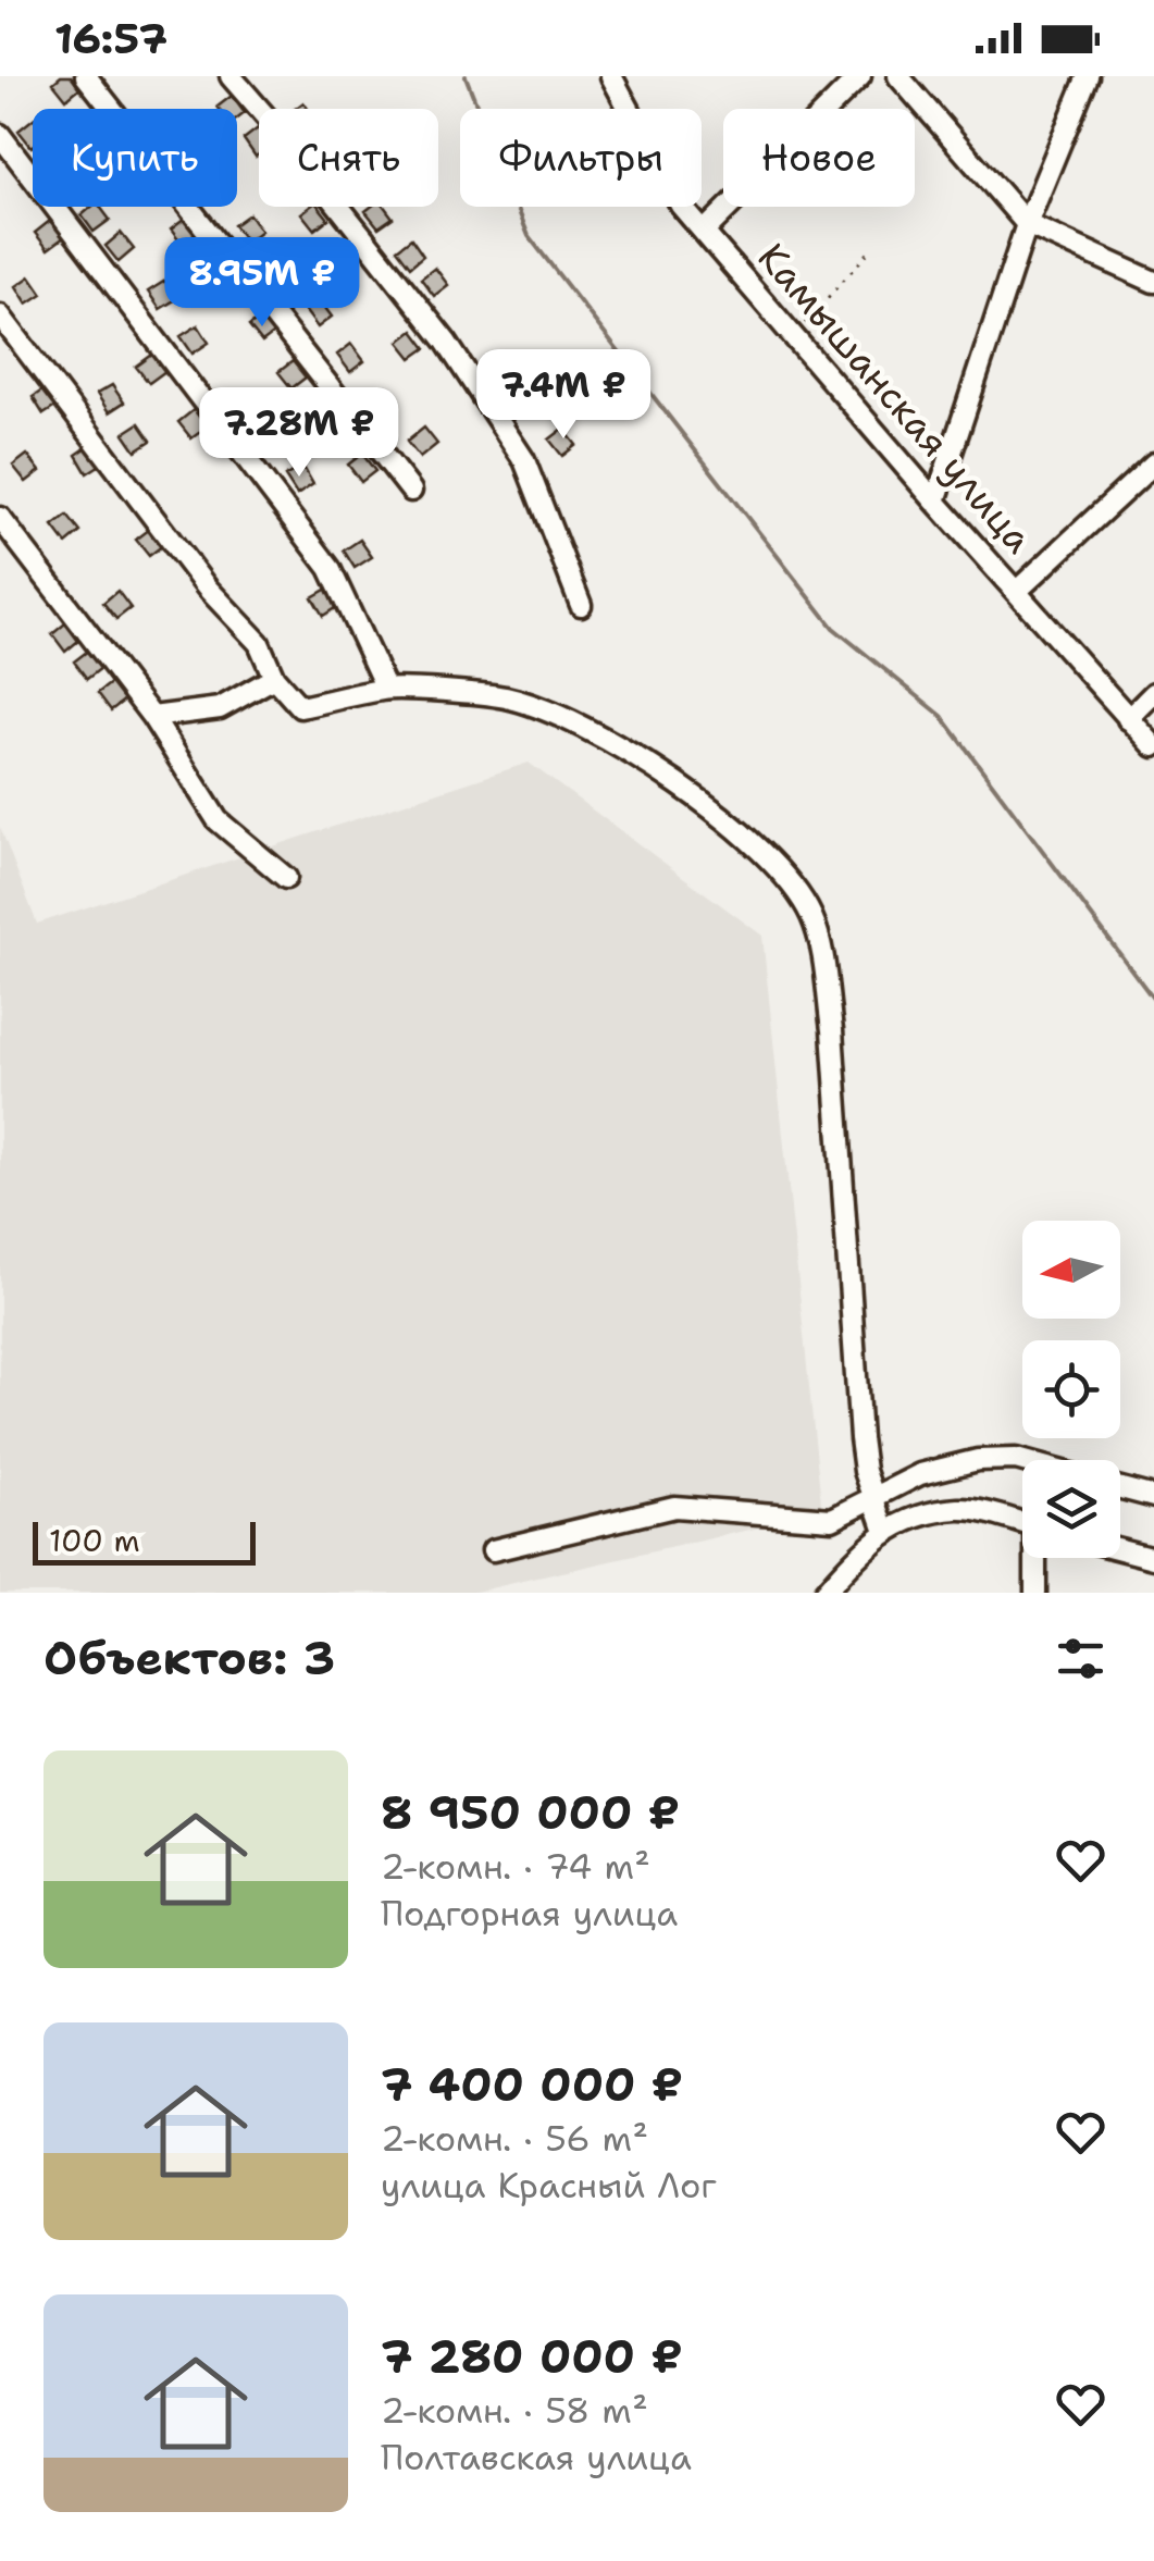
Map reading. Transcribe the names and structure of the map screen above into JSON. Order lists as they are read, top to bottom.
{
  "streets": {
    "street": ["Камышанская улица"]
  },
  "scale_bar": "100 m",
  "north": "left",
  "page": {
    "status": "16:57",
    "chip": [
      "Купить",
      "Снять",
      "Фильтры",
      "Новое"
    ],
    "price": ["8.95M ₽", "7.4M ₽", "7.28M ₽"],
    "scale": "100 m",
    "heading": "Объектов: 3",
    "list": [
      {
        "name": "8 950 000 ₽",
        "note": "2-комн. · 74 m² · Подгорная улица"
      },
      {
        "name": "7 400 000 ₽",
        "note": "2-комн. · 56 m² · улица Красный Лог"
      },
      {
        "name": "7 280 000 ₽",
        "note": "2-комн. · 58 m² · Полтавская улица"
      }
    ]
  }
}
